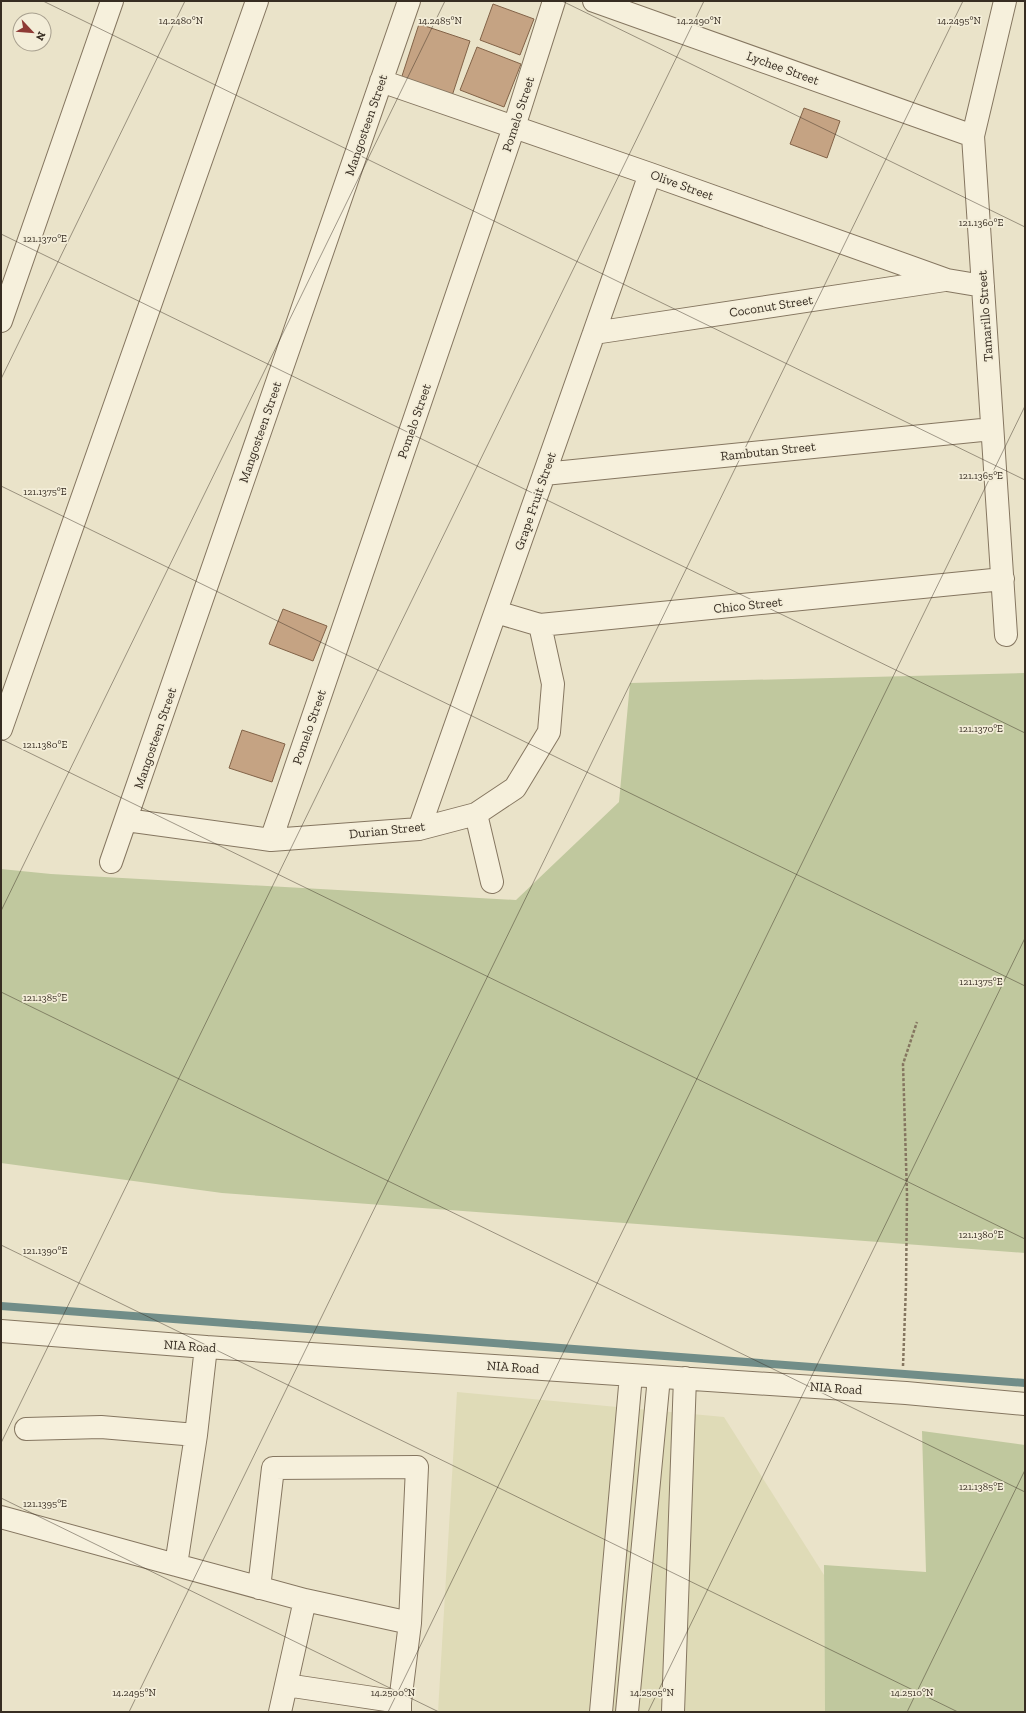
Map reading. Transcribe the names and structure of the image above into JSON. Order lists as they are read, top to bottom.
{
  "streets": {
    "street": [
      "Lychee Street",
      "Pomelo Street",
      "Mangosteen Street",
      "Olive Street",
      "Coconut Street",
      "Tamarillo Street",
      "Rambutan Street",
      "Grape Fruit Street",
      "Chico Street",
      "Durian Street",
      "NIA Road"
    ]
  },
  "crossings": [
    ["Lychee Street", "Tamarillo Street"],
    ["Pomelo Street", "Olive Street"],
    ["Pomelo Street", "Durian Street"],
    ["Mangosteen Street", "Olive Street"],
    ["Mangosteen Street", "Durian Street"],
    ["Olive Street", "Coconut Street"],
    ["Olive Street", "Tamarillo Street"],
    ["Olive Street", "Grape Fruit Street"],
    ["Coconut Street", "Grape Fruit Street"],
    ["Tamarillo Street", "Rambutan Street"],
    ["Tamarillo Street", "Chico Street"],
    ["Rambutan Street", "Grape Fruit Street"],
    ["Grape Fruit Street", "Chico Street"],
    ["Grape Fruit Street", "Durian Street"],
    ["Chico Street", "Durian Street"]
  ],
  "north": "bottom right",
  "coordinates": [
    "14.2480°N",
    "14.2485°N",
    "14.2490°N",
    "14.2495°N",
    "121.1360°E",
    "121.1370°E",
    "121.1365°E",
    "121.1375°E",
    "121.1380°E",
    "121.1385°E",
    "121.1390°E",
    "121.1395°E",
    "14.2500°N",
    "14.2505°N",
    "14.2510°N"
  ]
}
